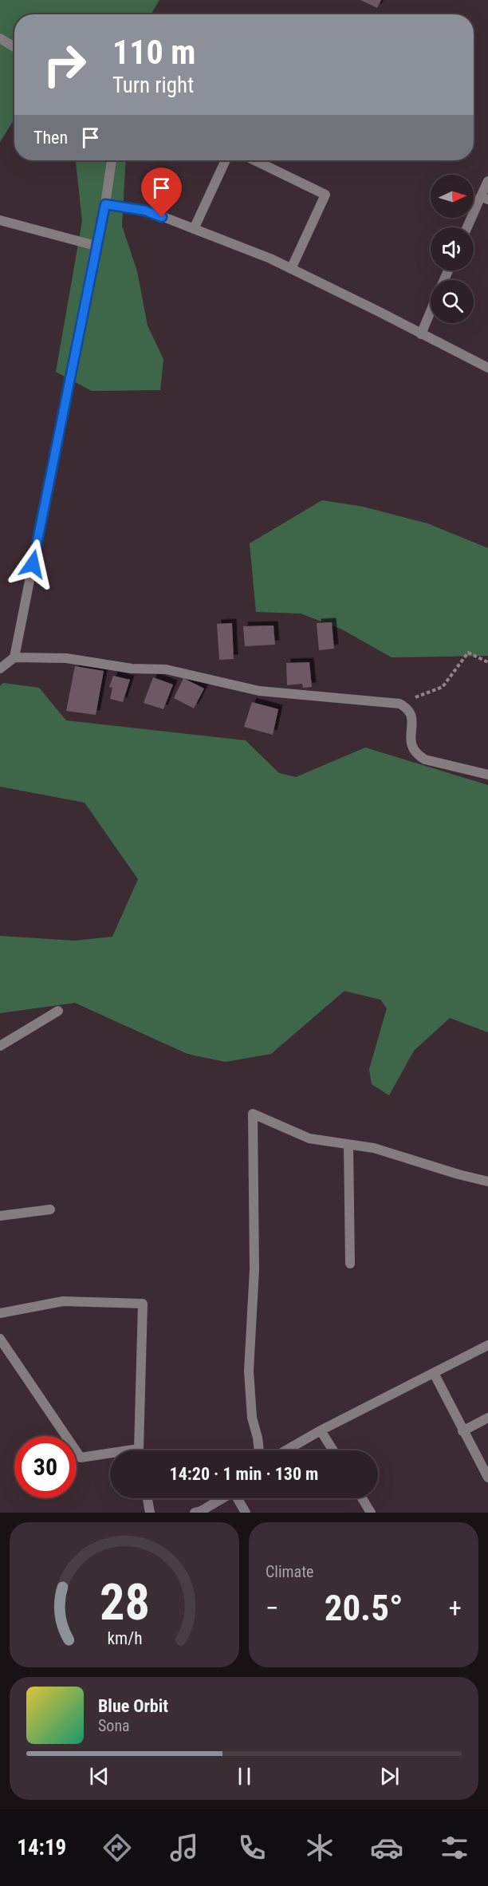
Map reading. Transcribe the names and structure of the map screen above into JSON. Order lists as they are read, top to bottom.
{
  "north": "right",
  "page": {
    "turn": ["110 m", "Turn right"],
    "then": "Then",
    "limit": "30",
    "trip": "14:20 · 1 min · 130 m",
    "tile": "Climate",
    "heat": ["−", "20.5°", "+"],
    "song": ["Blue Orbit", "Sona"],
    "tabs": "14:19",
    "gauge": ["28", "km/h"]
  }
}
